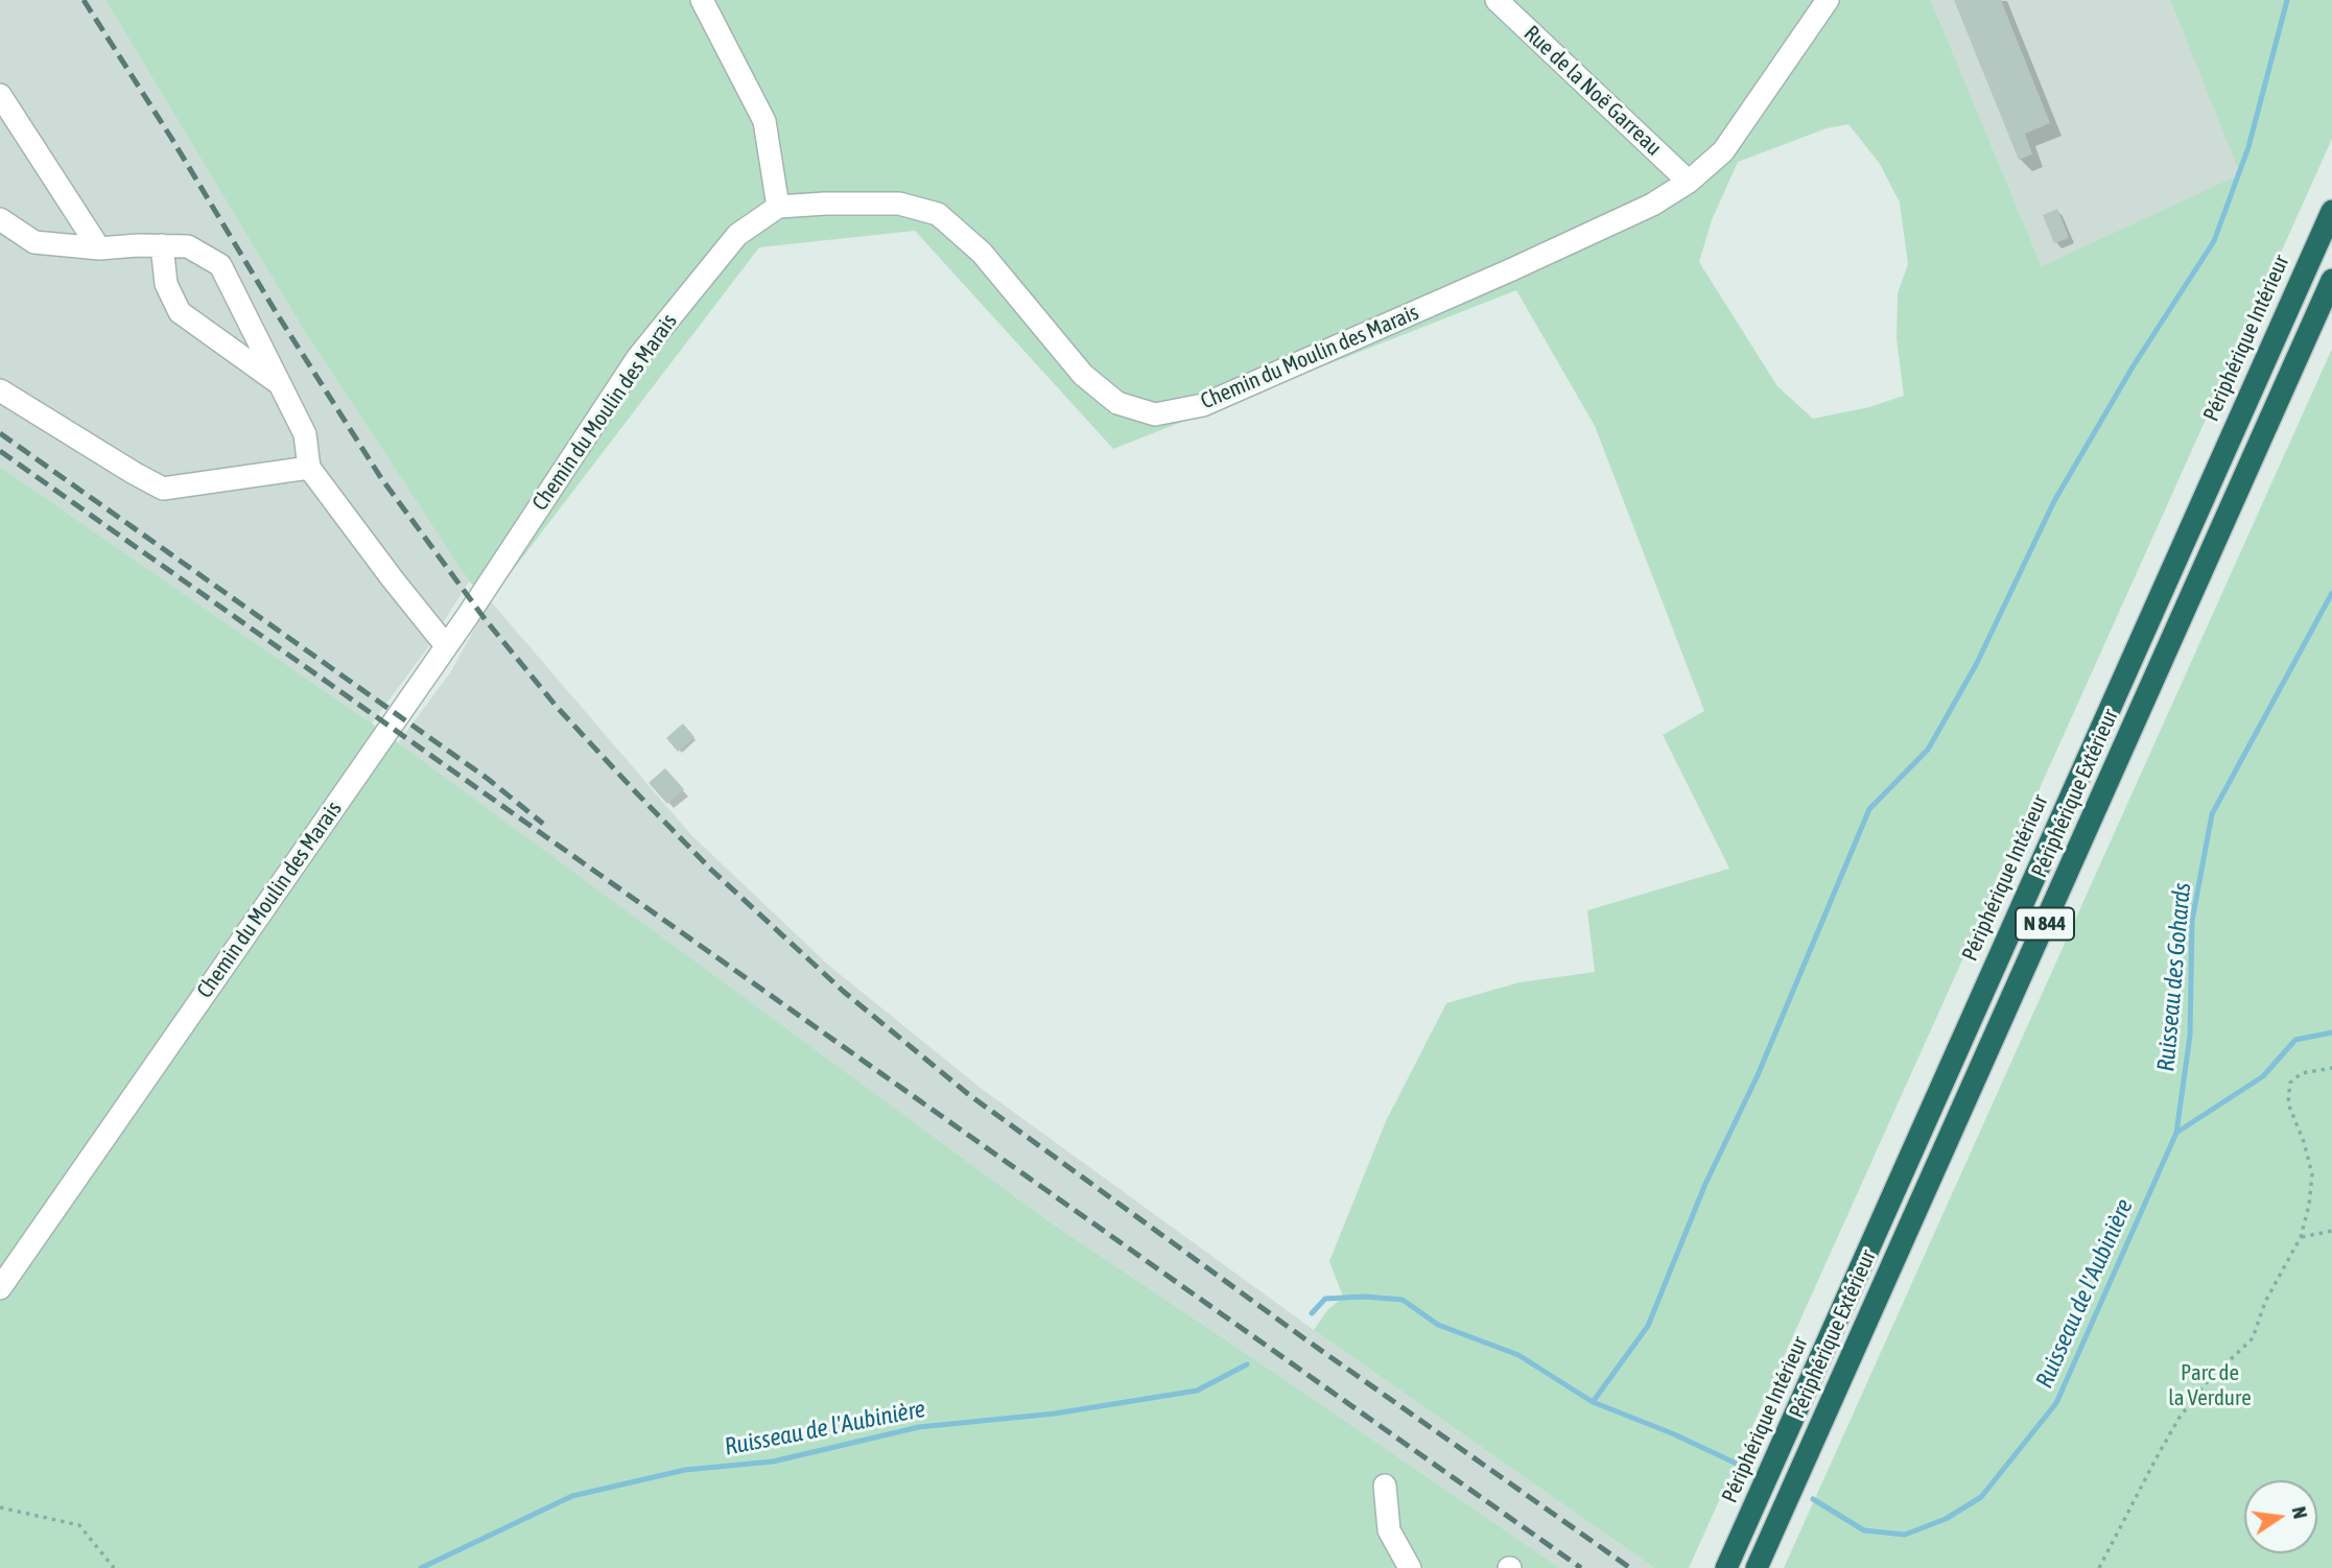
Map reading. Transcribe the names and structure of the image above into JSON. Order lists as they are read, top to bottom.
{
  "streets": {
    "highway": ["Périphérique Intérieur", "Périphérique Extérieur", "N 844"],
    "street": ["Rue de la Noë Garreau", "Chemin du Moulin des Marais"]
  },
  "crossings": [
    ["Rue de la Noë Garreau", "Chemin du Moulin des Marais"]
  ],
  "water": ["Ruisseau des Gohards", "Ruisseau de l'Aubinière"],
  "parks": ["Parc de la Verdure"],
  "north": "right"
}
